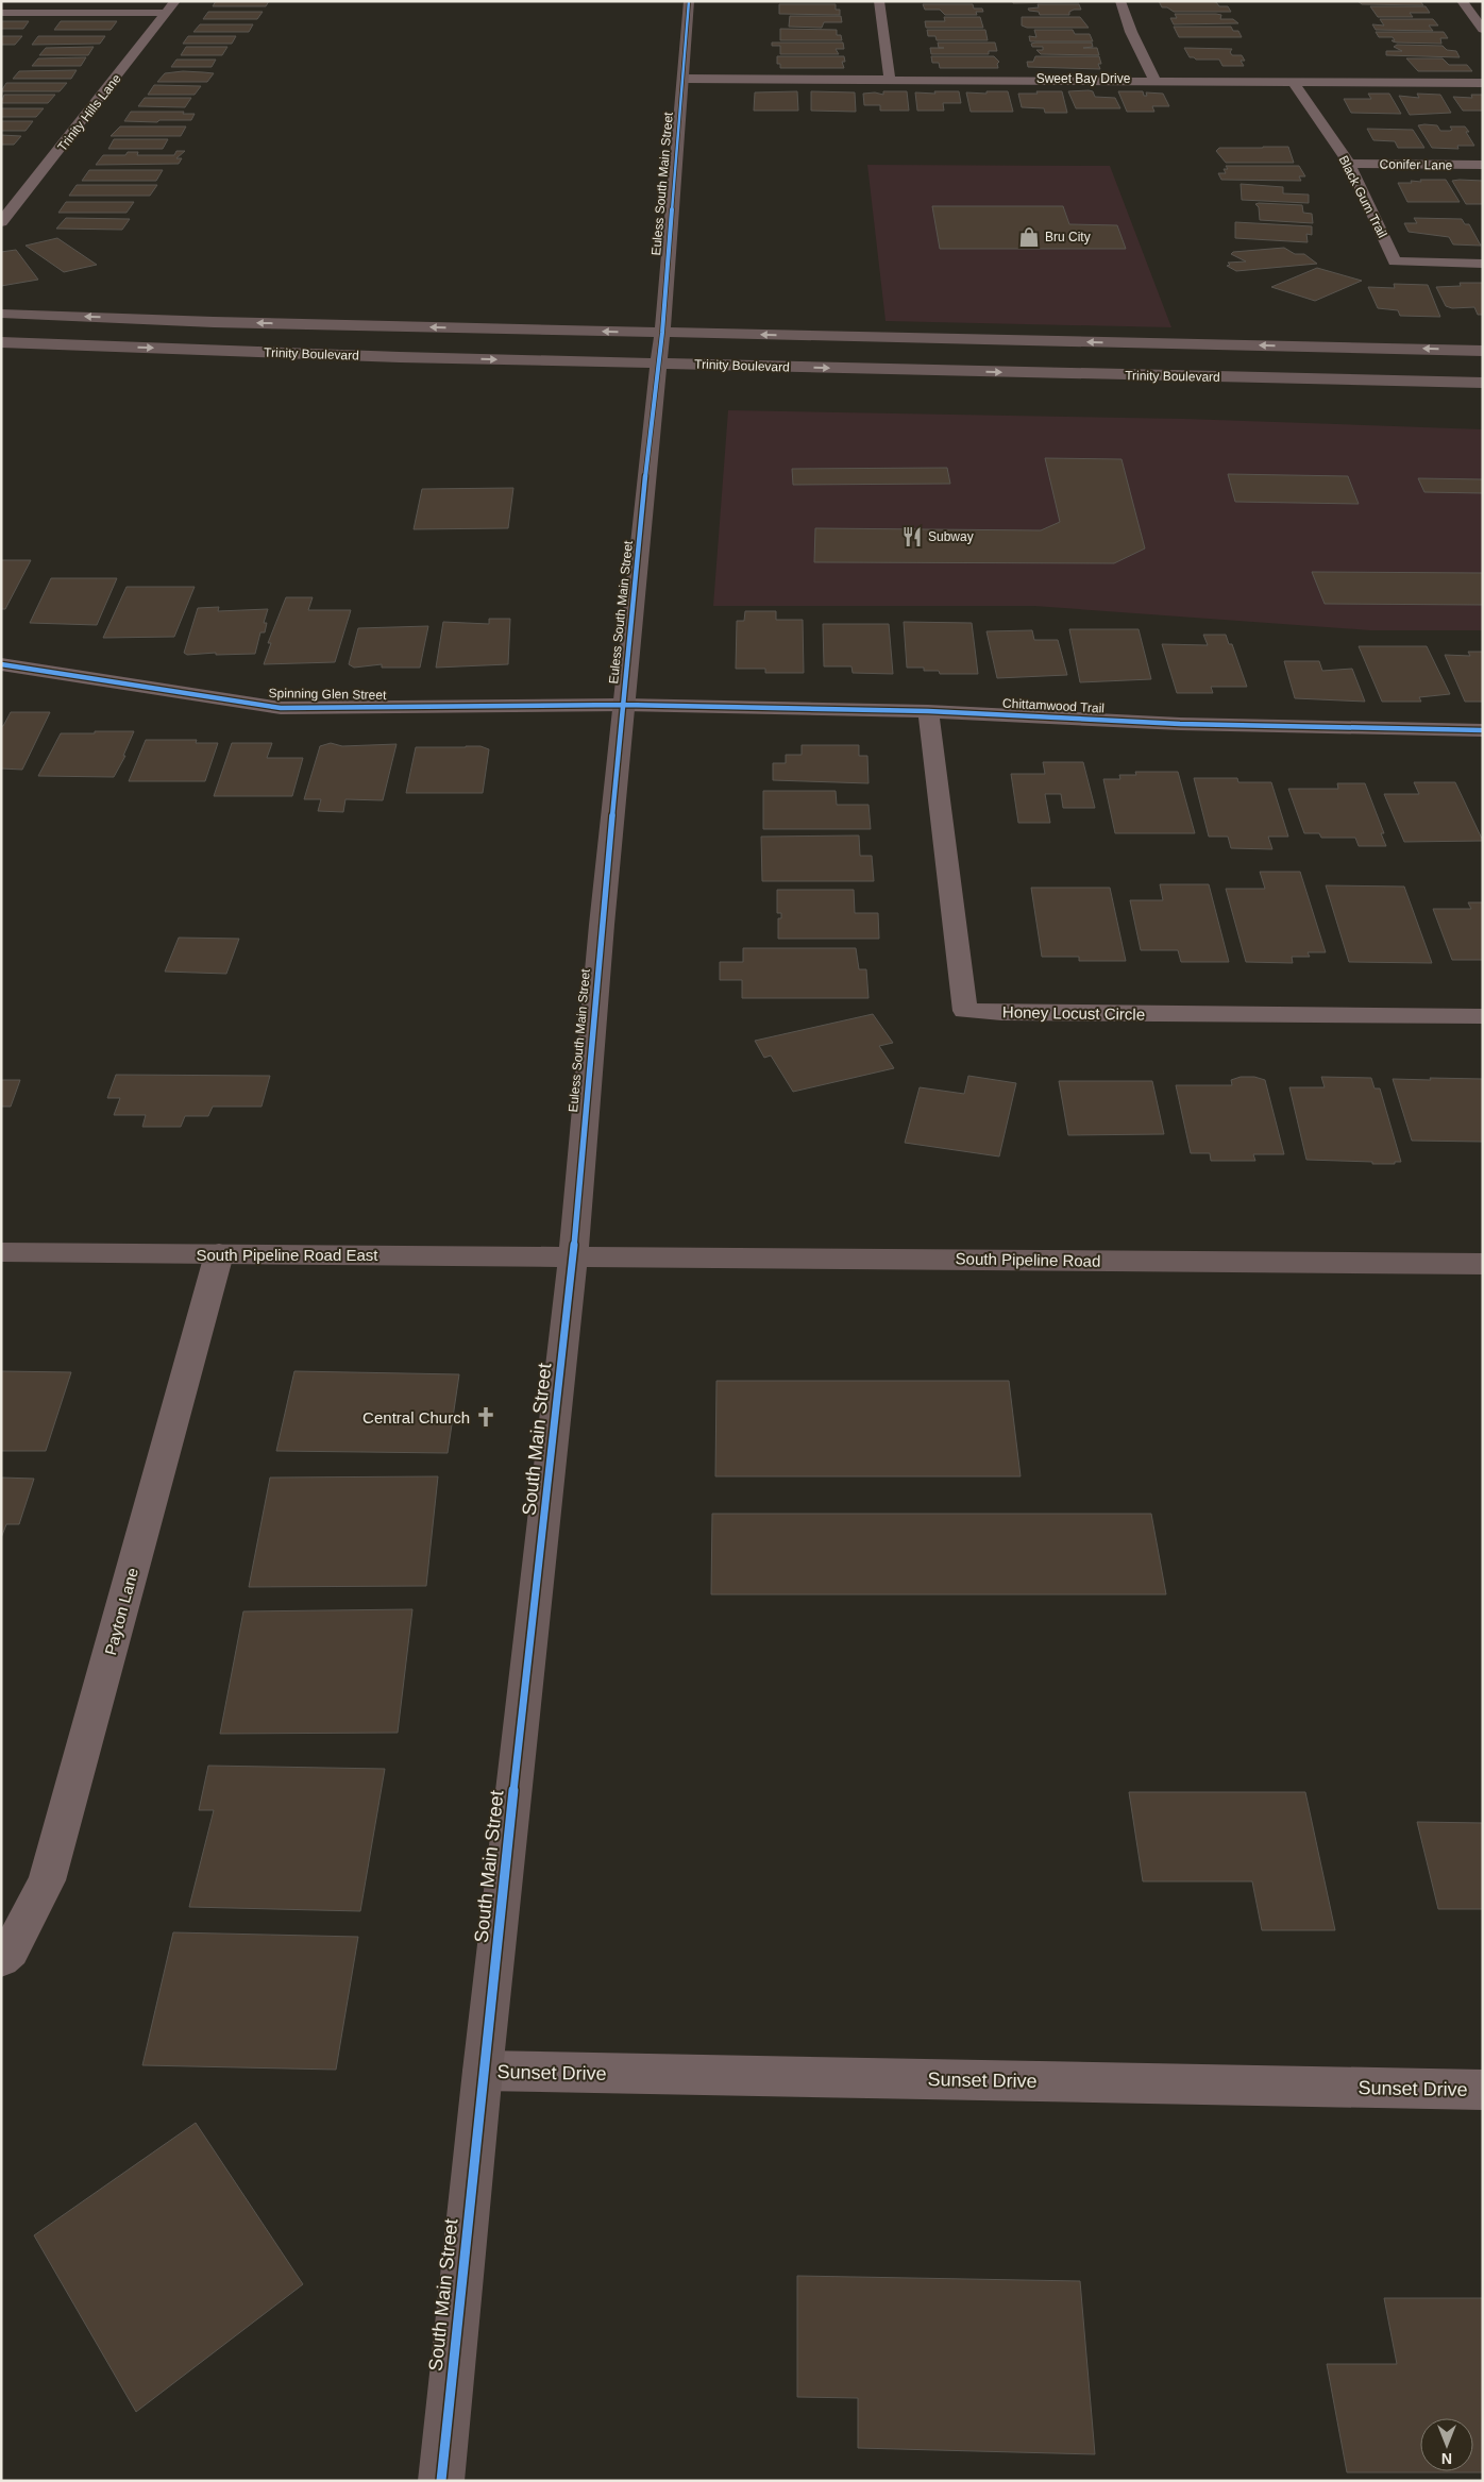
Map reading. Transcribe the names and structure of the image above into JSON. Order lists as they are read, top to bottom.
{
  "streets": {
    "street": [
      "Sweet Bay Drive",
      "Trinity Hills Lane",
      "Conifer Lane",
      "Euless South Main Street",
      "Black Gum Trail",
      "Trinity Boulevard",
      "Spinning Glen Street",
      "Chittamwood Trail",
      "Honey Locust Circle",
      "South Pipeline Road East",
      "South Pipeline Road",
      "South Main Street",
      "Payton Lane",
      "Sunset Drive"
    ]
  },
  "crossings": [
    ["Sweet Bay Drive", "Euless South Main Street"],
    ["Sweet Bay Drive", "Black Gum Trail"],
    ["Conifer Lane", "Black Gum Trail"],
    ["Euless South Main Street", "Trinity Boulevard"],
    ["Euless South Main Street", "Spinning Glen Street"],
    ["Euless South Main Street", "Chittamwood Trail"],
    ["Euless South Main Street", "South Pipeline Road East"],
    ["Euless South Main Street", "South Pipeline Road"],
    ["Euless South Main Street", "South Main Street"],
    ["Spinning Glen Street", "Chittamwood Trail"],
    ["Chittamwood Trail", "Honey Locust Circle"],
    ["South Pipeline Road East", "South Pipeline Road"],
    ["South Pipeline Road East", "South Main Street"],
    ["South Pipeline Road East", "Payton Lane"],
    ["South Pipeline Road", "South Main Street"],
    ["South Main Street", "Sunset Drive"]
  ],
  "places": {
    "shop": ["Bru City"],
    "restaurant": ["Subway"],
    "church": ["Central Church"]
  },
  "north": "bottom"
}
